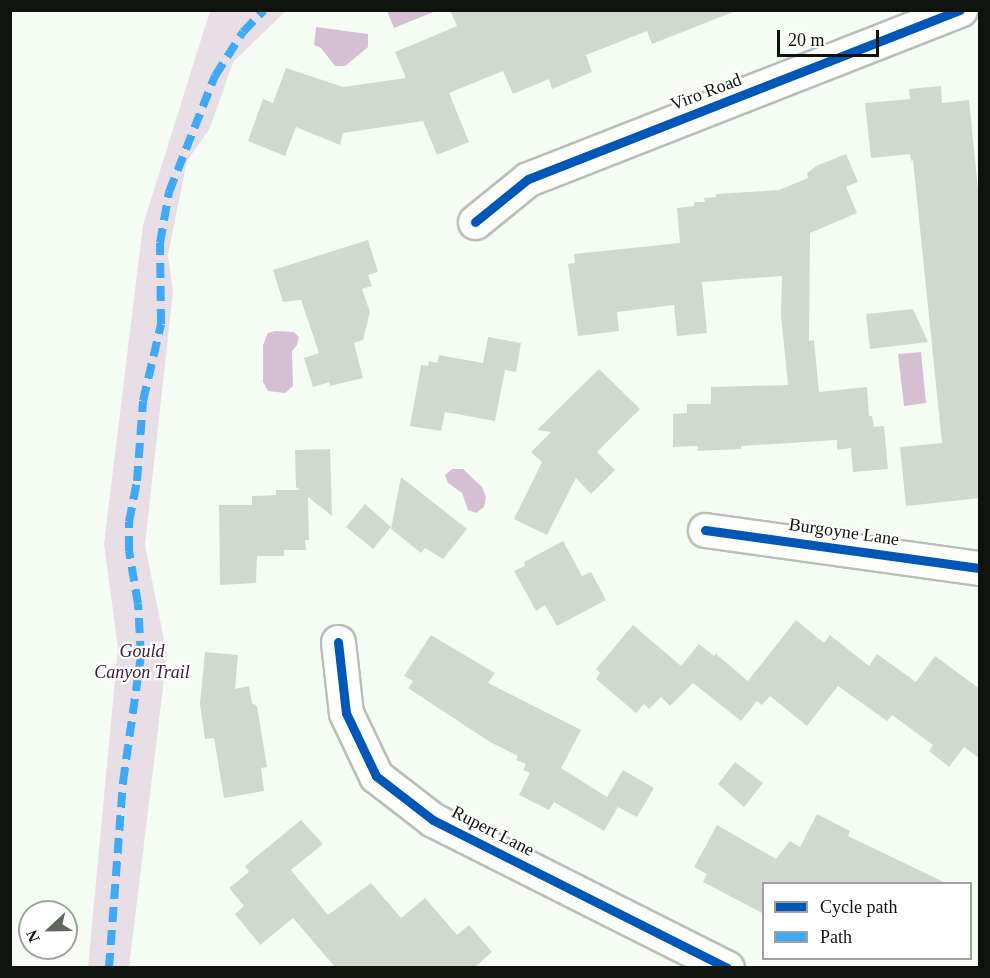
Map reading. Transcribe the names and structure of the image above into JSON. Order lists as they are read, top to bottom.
{
  "streets": {
    "street": ["Viro Road", "Burgoyne Lane", "Rupert Lane"]
  },
  "parks": ["Gould Canyon Trail"],
  "legend": ["Cycle path", "Path"],
  "scale_bar": "20 m",
  "north": "left"
}
